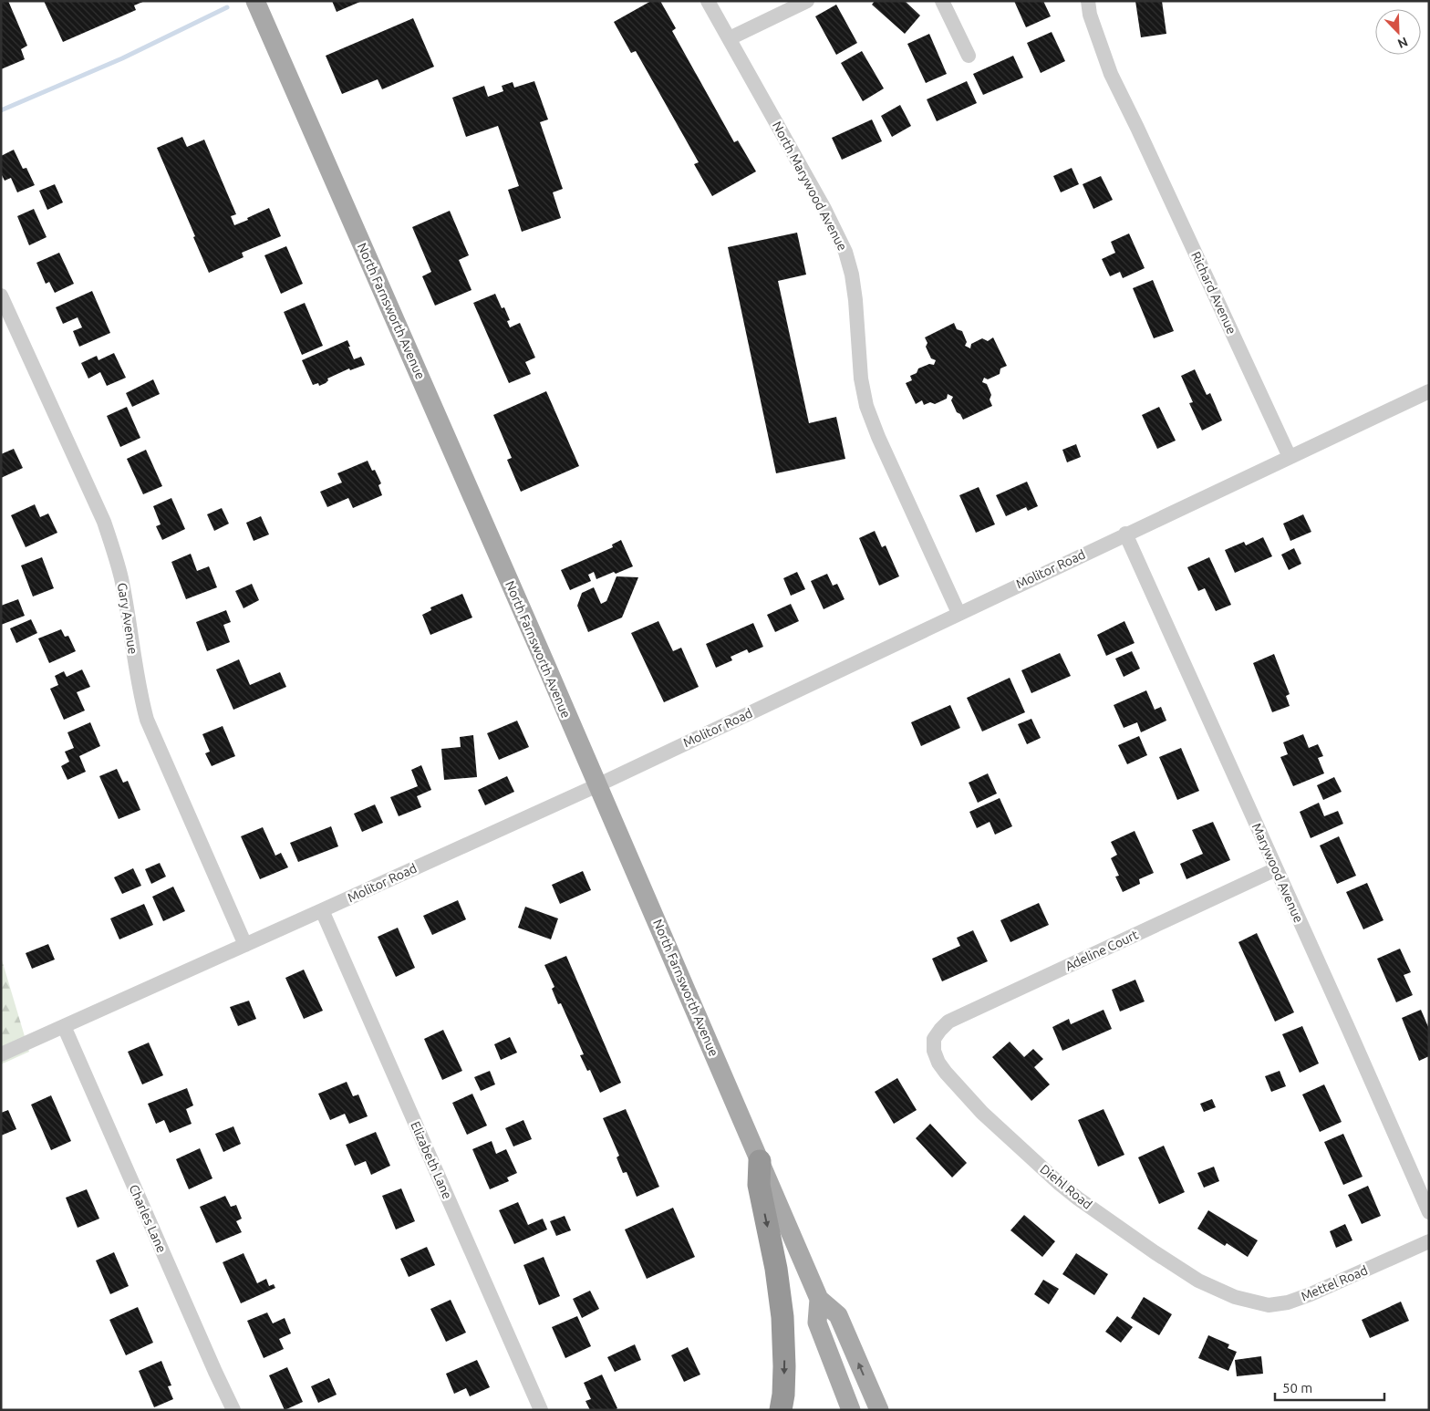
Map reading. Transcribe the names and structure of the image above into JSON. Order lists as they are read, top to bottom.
{
  "streets": {
    "main road": ["North Farnsworth Avenue"],
    "street": [
      "North Marywood Avenue",
      "Richard Avenue",
      "Molitor Road",
      "Gary Avenue",
      "Marywood Avenue",
      "Adeline Court",
      "Elizabeth Lane",
      "Diehl Road",
      "Charles Lane",
      "Mettel Road"
    ]
  },
  "crossings": [
    ["North Marywood Avenue", "Molitor Road"],
    ["Richard Avenue", "Molitor Road"],
    ["North Farnsworth Avenue", "Molitor Road"],
    ["Molitor Road", "Gary Avenue"],
    ["Molitor Road", "Marywood Avenue"],
    ["Molitor Road", "Elizabeth Lane"],
    ["Molitor Road", "Charles Lane"],
    ["Marywood Avenue", "Adeline Court"],
    ["Adeline Court", "Diehl Road"],
    ["Diehl Road", "Mettel Road"]
  ],
  "scale_bar": "50 m",
  "north": "bottom right"
}
